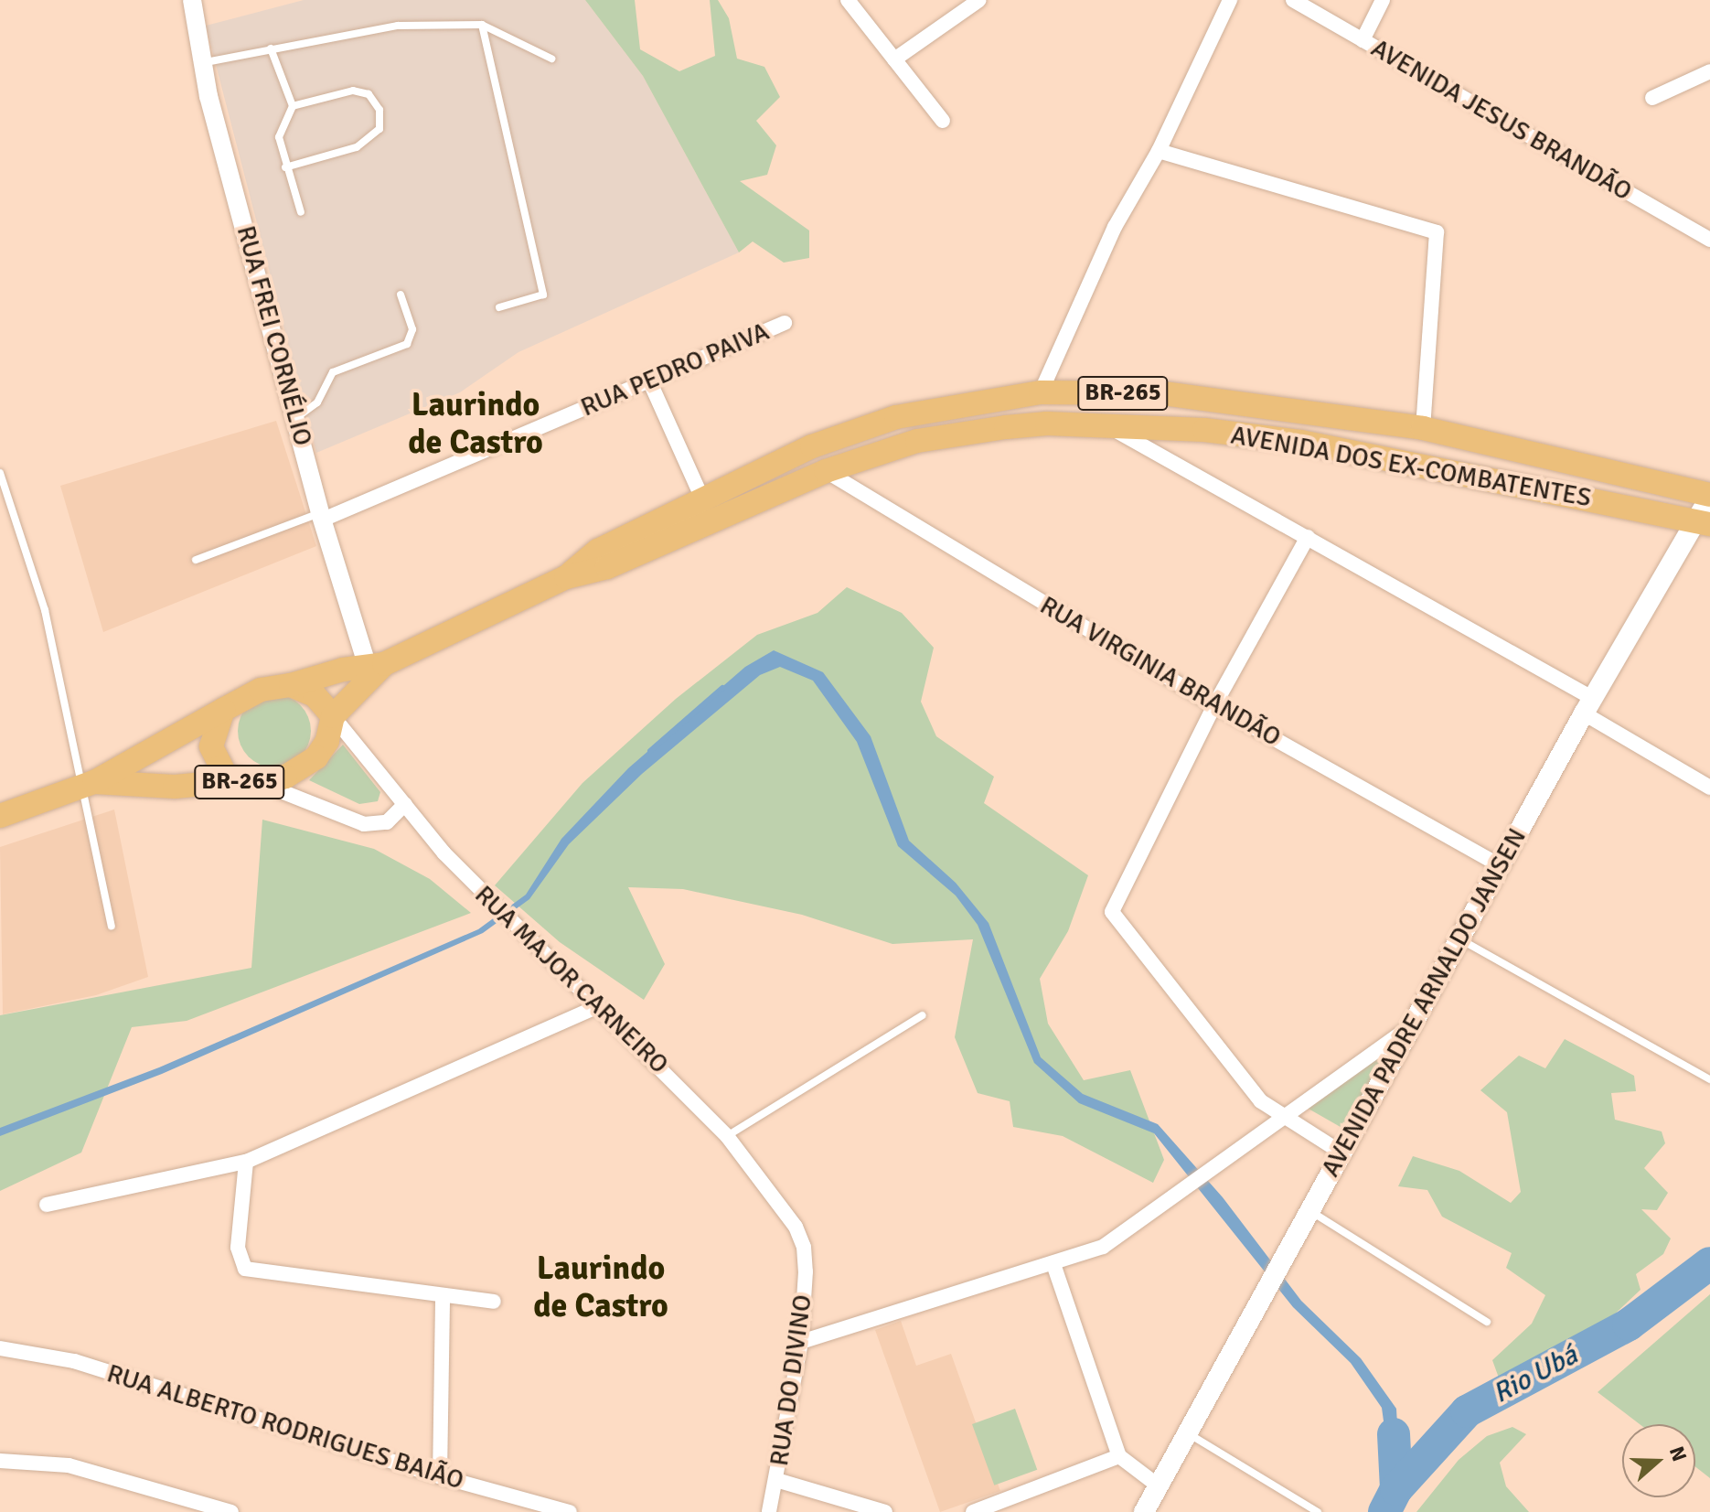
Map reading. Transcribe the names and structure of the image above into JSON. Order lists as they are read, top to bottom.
{
  "streets": {
    "main road": ["BR-265", "AVENIDA DOS EX-COMBATENTES", "AVENIDA PADRE ARNALDO JANSEN"],
    "street": [
      "AVENIDA JESUS BRANDÃO",
      "RUA FREI CORNÉLIO",
      "RUA PEDRO PAIVA",
      "RUA VIRGINIA BRANDÃO",
      "RUA MAJOR CARNEIRO",
      "RUA DO DIVINO",
      "RUA ALBERTO RODRIGUES BAIÃO"
    ]
  },
  "crossings": [
    ["RUA FREI CORNÉLIO", "RUA PEDRO PAIVA"],
    ["RUA FREI CORNÉLIO", "AVENIDA DOS EX-COMBATENTES"],
    ["BR-265", "AVENIDA DOS EX-COMBATENTES"],
    ["BR-265", "RUA MAJOR CARNEIRO"],
    ["AVENIDA DOS EX-COMBATENTES", "RUA VIRGINIA BRANDÃO"],
    ["AVENIDA DOS EX-COMBATENTES", "RUA MAJOR CARNEIRO"],
    ["AVENIDA DOS EX-COMBATENTES", "AVENIDA PADRE ARNALDO JANSEN"],
    ["RUA VIRGINIA BRANDÃO", "AVENIDA PADRE ARNALDO JANSEN"],
    ["RUA MAJOR CARNEIRO", "RUA DO DIVINO"]
  ],
  "districts": ["Laurindo de Castro", "Laurindo de Castro"],
  "water": ["Rio Ubá"],
  "north": "right"
}
